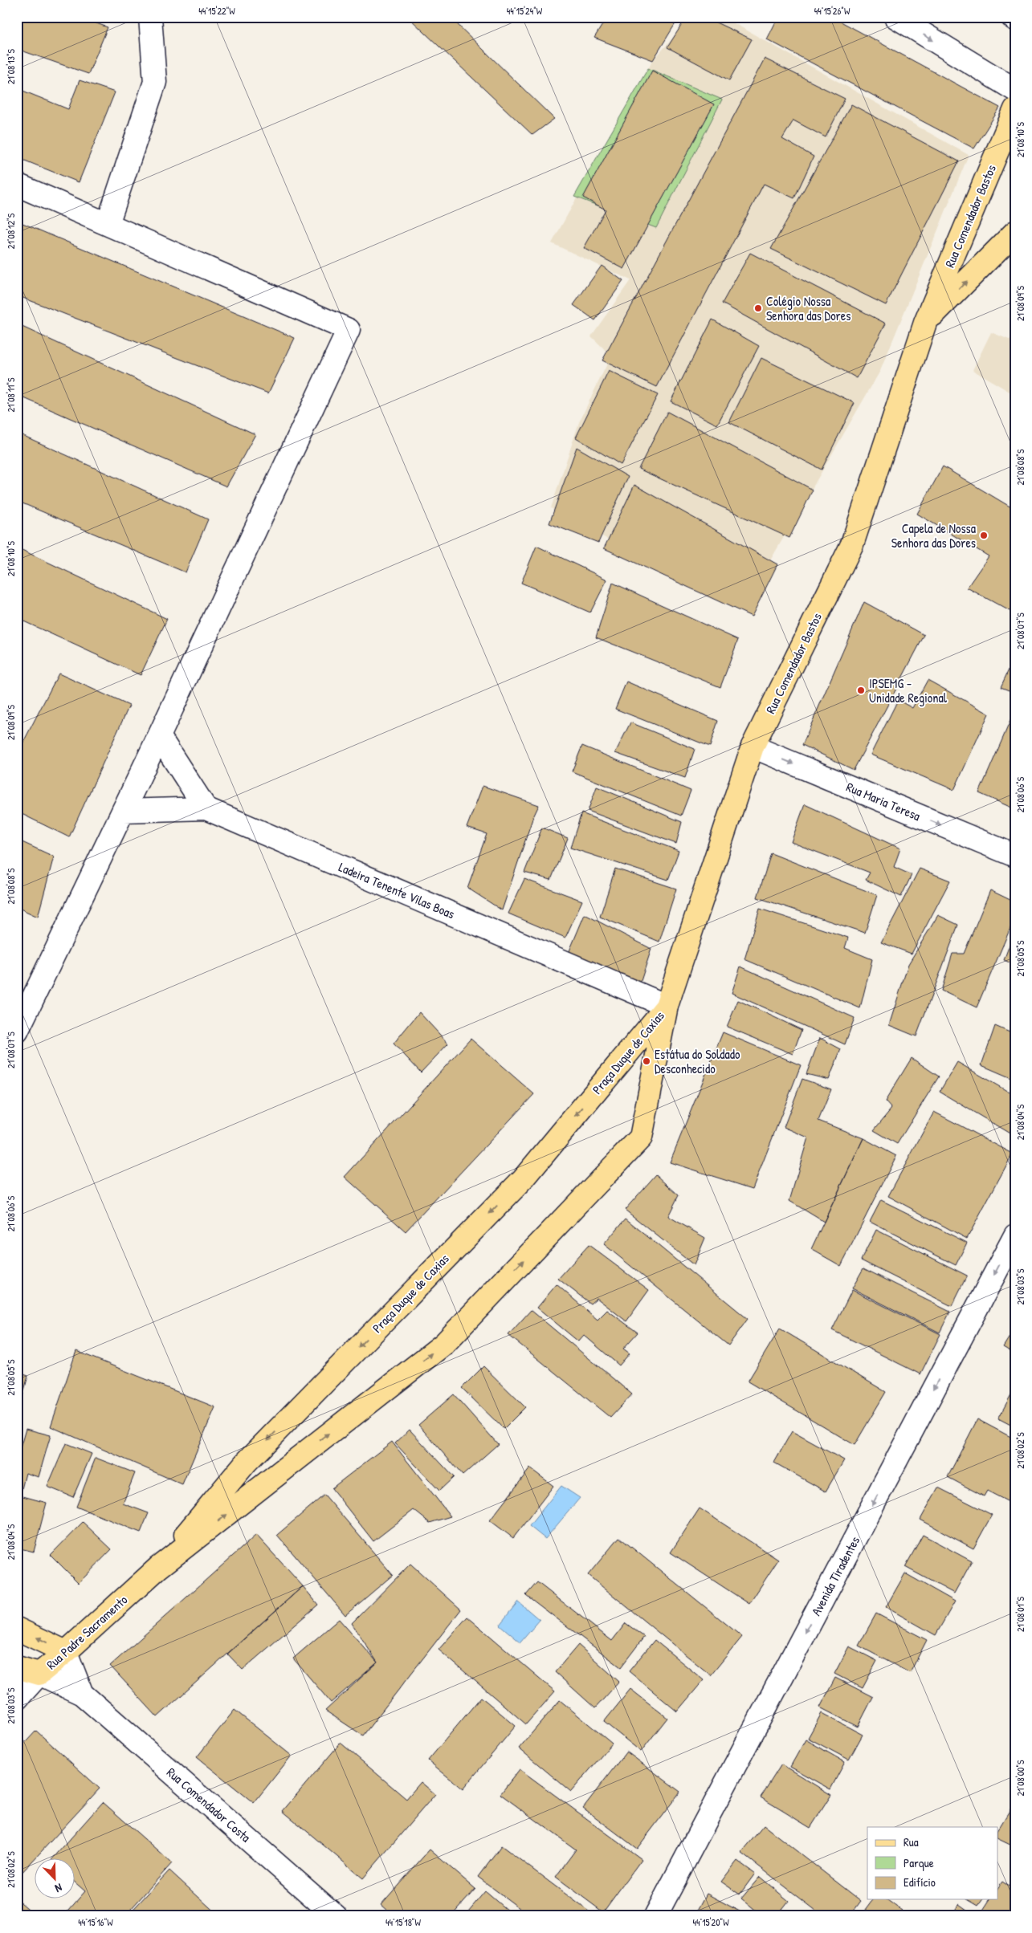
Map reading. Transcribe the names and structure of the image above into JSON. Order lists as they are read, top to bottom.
{
  "streets": {
    "main road": ["Rua Comendador Bastos", "Praça Duque de Caxias", "Rua Padre Sacramento"],
    "street": [
      "Rua Maria Teresa",
      "Ladeira Tenente Vilas Boas",
      "Avenida Tiradentes",
      "Rua Comendador Costa"
    ]
  },
  "crossings": [
    ["Rua Comendador Bastos", "Rua Maria Teresa"],
    ["Rua Comendador Bastos", "Ladeira Tenente Vilas Boas"],
    ["Rua Comendador Bastos", "Praça Duque de Caxias"],
    ["Ladeira Tenente Vilas Boas", "Praça Duque de Caxias"],
    ["Praça Duque de Caxias", "Rua Padre Sacramento"],
    ["Rua Padre Sacramento", "Rua Comendador Costa"]
  ],
  "one_way": ["Rua Maria Teresa", "Avenida Tiradentes"],
  "places": [
    "Colégio Nossa Senhora das Dores",
    "Capela de Nossa Senhora das Dores",
    "IPSEMG - Unidade Regional",
    "Estátua do Soldado Desconhecido"
  ],
  "legend": ["Rua", "Parque", "Edifício"],
  "north": "bottom right",
  "coordinates": [
    "44°15'22\"W",
    "44°15'24\"W",
    "44°15'26\"W",
    "21°08'13\"S",
    "21°08'10\"S",
    "21°08'12\"S",
    "21°08'09\"S",
    "21°08'11\"S",
    "21°08'08\"S",
    "21°08'07\"S",
    "21°08'06\"S",
    "21°08'05\"S",
    "21°08'04\"S",
    "21°08'03\"S",
    "21°08'02\"S",
    "21°08'01\"S",
    "21°08'00\"S",
    "44°15'16\"W",
    "44°15'18\"W",
    "44°15'20\"W"
  ]
}
